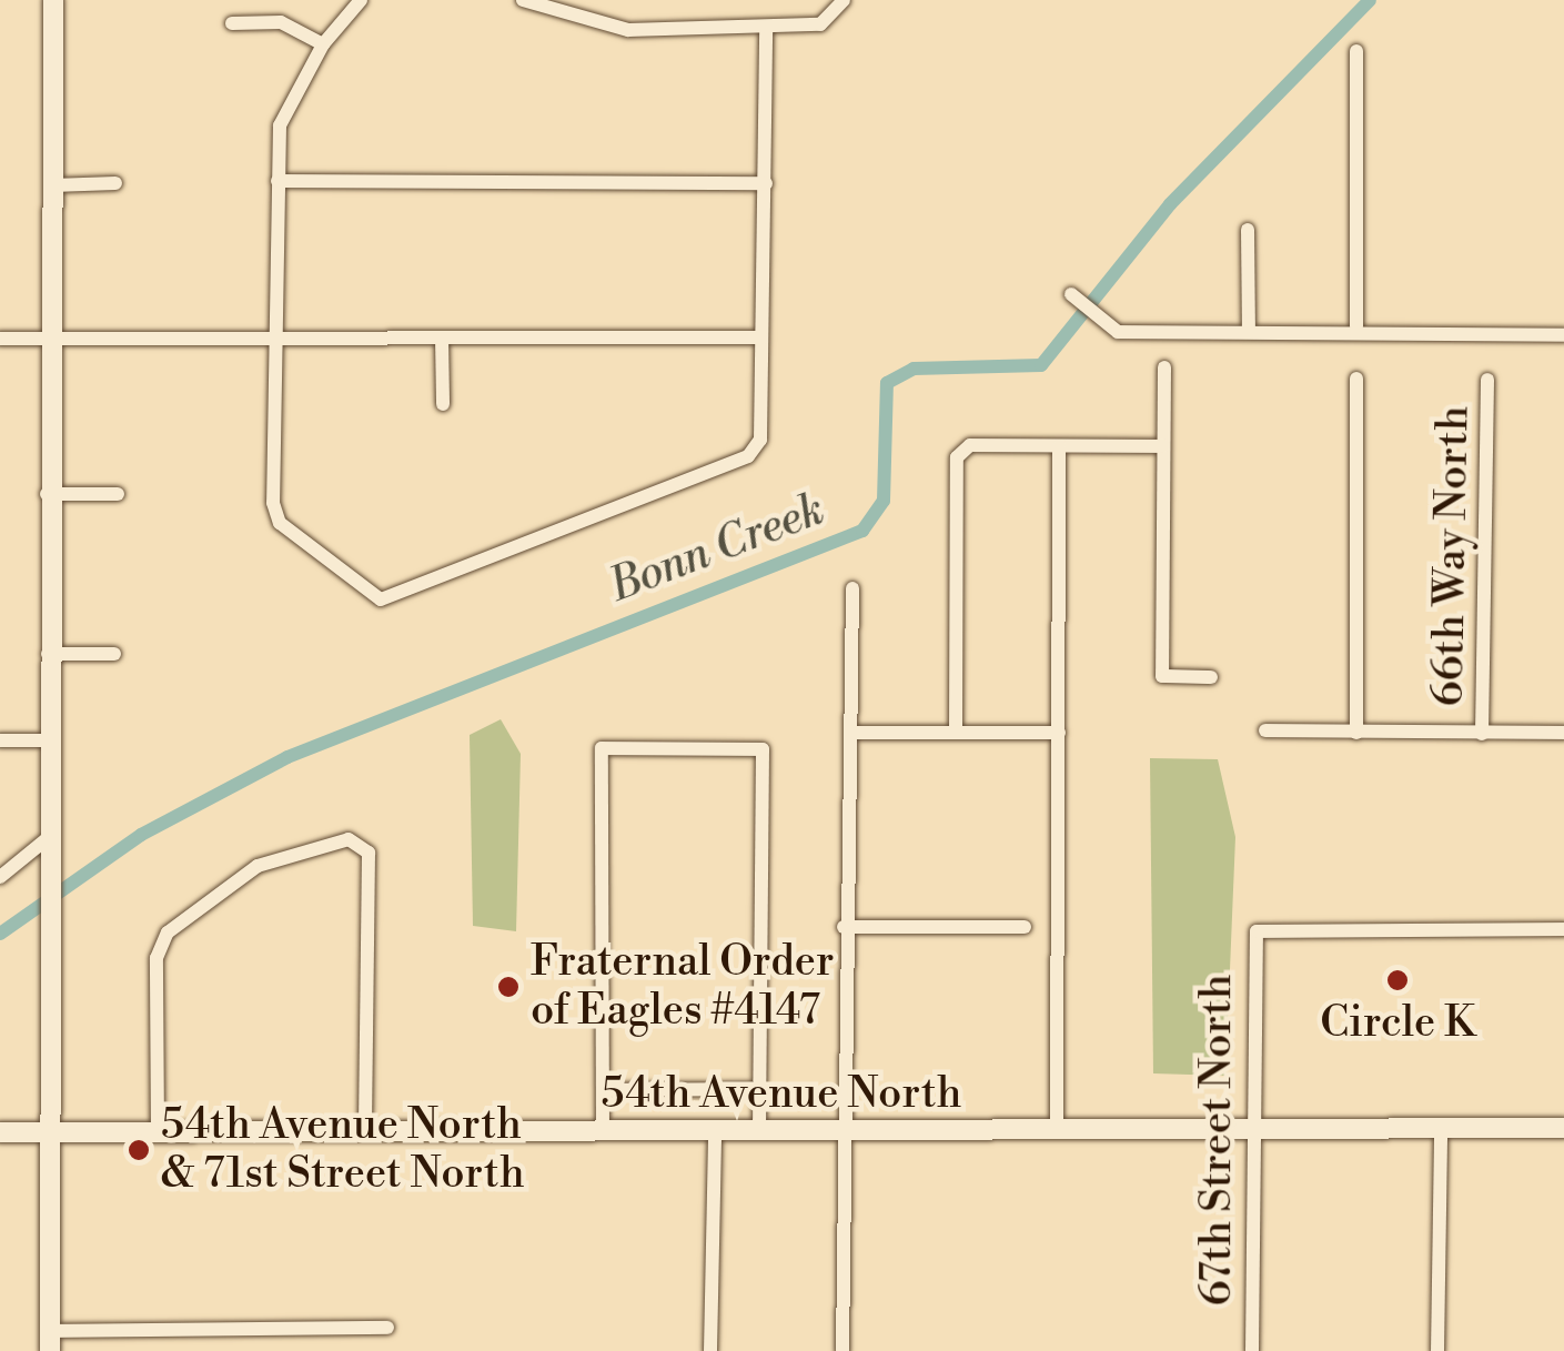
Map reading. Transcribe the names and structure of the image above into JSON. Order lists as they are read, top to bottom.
{
  "streets": {
    "main road": ["54th Avenue North"],
    "street": ["66th Way North", "67th Street North"]
  },
  "crossings": [
    ["54th Avenue North", "67th Street North"]
  ],
  "water": ["Bonn Creek"],
  "places": ["Circle K", "Fraternal Order of Eagles #4147", "54th Avenue North & 71st Street North"]
}
